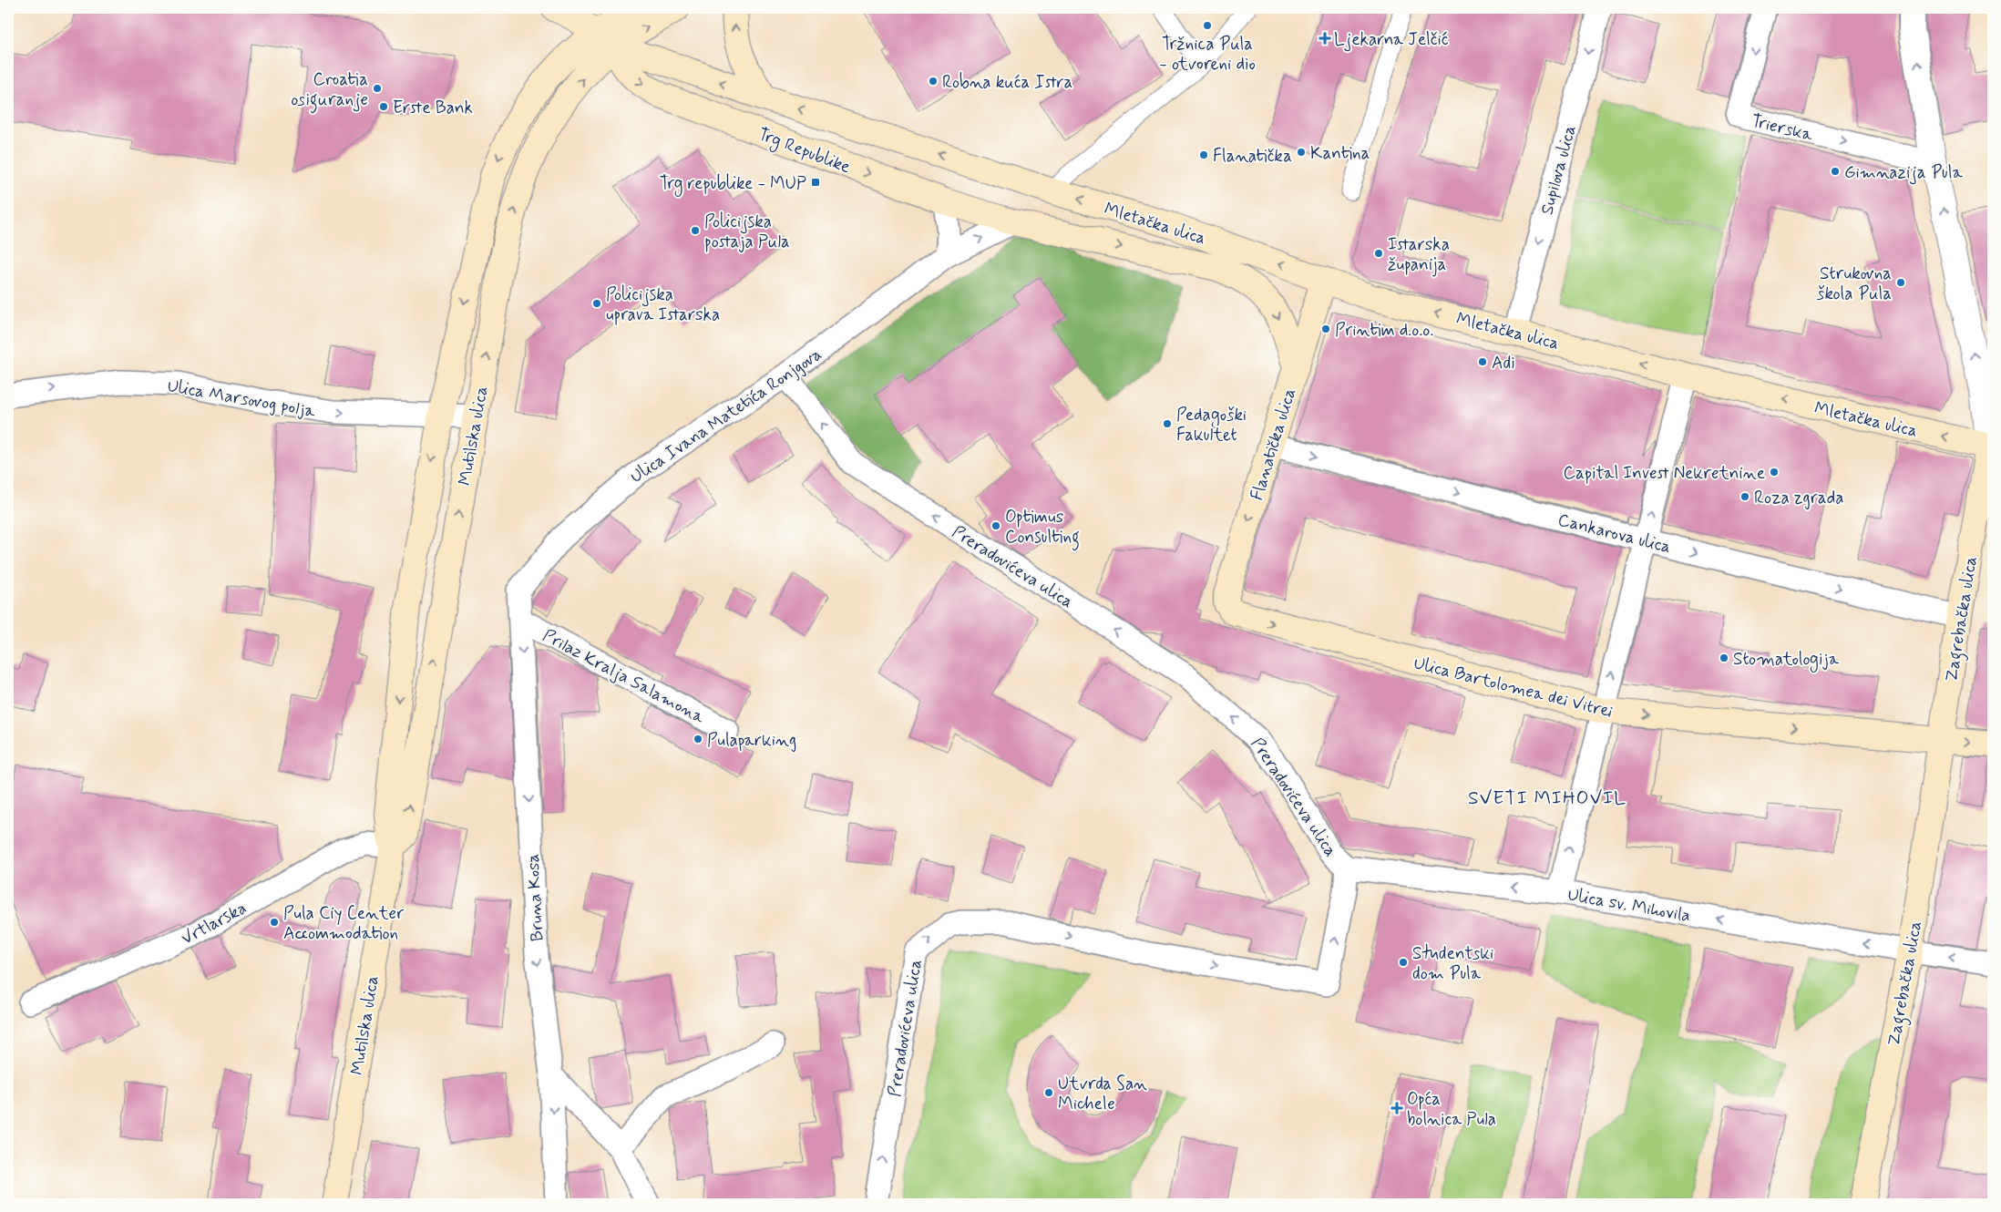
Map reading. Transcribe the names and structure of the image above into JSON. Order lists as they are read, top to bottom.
{
  "streets": {
    "main road": [
      "Trg Republike",
      "Mletačka ulica",
      "Mutilska ulica",
      "Flanatička ulica",
      "Zagrebačka ulica",
      "Ulica Bartolomea dei Vitrei"
    ],
    "street": [
      "Trierska",
      "Supilova ulica",
      "Ulica Marsovog polja",
      "Ulica Ivana Matetića Ronjgova",
      "Cankarova ulica",
      "Preradovićeva ulica",
      "Prilaz Kralja Salamona",
      "Bruna Kosa",
      "Ulica sv. Mihovila",
      "Vrtlarska"
    ]
  },
  "crossings": [
    ["Trierska", "Zagrebačka ulica"],
    ["Trg Republike", "Mletačka ulica"],
    ["Trg Republike", "Ulica Ivana Matetića Ronjgova"],
    ["Trg Republike", "Mutilska ulica"],
    ["Supilova ulica", "Mletačka ulica"],
    ["Mletačka ulica", "Ulica Ivana Matetića Ronjgova"],
    ["Mletačka ulica", "Flanatička ulica"],
    ["Mletačka ulica", "Zagrebačka ulica"],
    ["Ulica Marsovog polja", "Mutilska ulica"],
    ["Ulica Ivana Matetića Ronjgova", "Preradovićeva ulica"],
    ["Ulica Ivana Matetića Ronjgova", "Bruna Kosa"],
    ["Mutilska ulica", "Vrtlarska"],
    ["Flanatička ulica", "Cankarova ulica"],
    ["Flanatička ulica", "Ulica Bartolomea dei Vitrei"],
    ["Cankarova ulica", "Zagrebačka ulica"],
    ["Preradovićeva ulica", "Ulica sv. Mihovila"],
    ["Zagrebačka ulica", "Ulica Bartolomea dei Vitrei"],
    ["Zagrebačka ulica", "Ulica sv. Mihovila"],
    ["Prilaz Kralja Salamona", "Bruna Kosa"]
  ],
  "one_way": [
    "Ulica Marsovog polja",
    "Flanatička ulica",
    "Cankarova ulica",
    "Zagrebačka ulica",
    "Ulica Bartolomea dei Vitrei",
    "Bruna Kosa",
    "Ulica sv. Mihovila"
  ],
  "districts": ["SVETI MIHOVIL"],
  "places": {
    "other": [
      "Tržnica Pula - otvoreni dio",
      "Robna kuća Istra",
      "Croatia osiguranje",
      "Erste Bank",
      "Kantina",
      "Flanatička",
      "Gimnazija Pula",
      "Policijska postaja Pula",
      "Istarska županija",
      "Strukovna škola Pula",
      "Policijska uprava Istarska",
      "Printim d.o.o.",
      "Adi",
      "Pedagoški Fakultet",
      "Capital Invest Nekretnine",
      "Roza zgrada",
      "Optimus Consulting",
      "Stomatologija",
      "Pulaparking",
      "Pula Ciy Center Accommodation",
      "Studentski dom Pula",
      "Utvrda San Michele"
    ],
    "health": ["Ljekarna Jelčić", "Opća bolnica Pula"],
    "transit": ["Trg republike - MUP"]
  }
}
